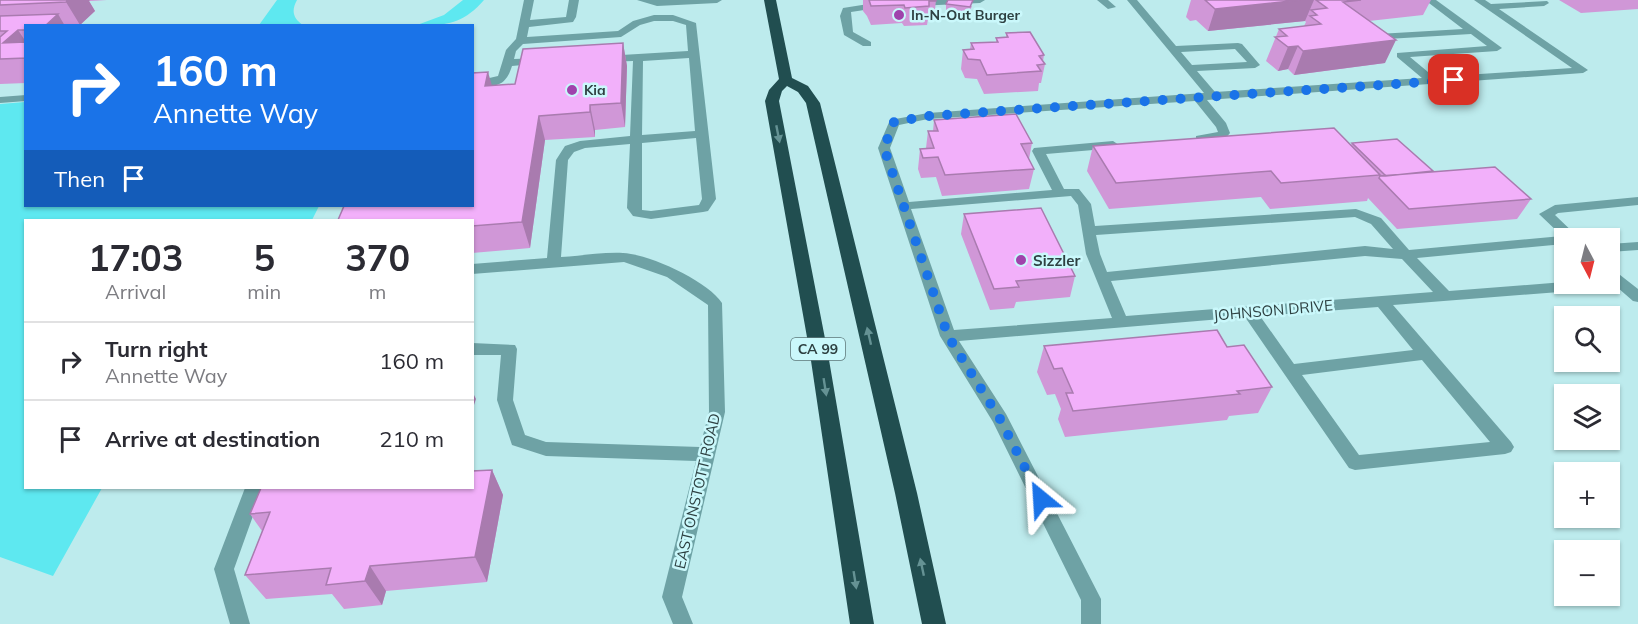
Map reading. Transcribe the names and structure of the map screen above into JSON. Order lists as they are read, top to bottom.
{
  "streets": {
    "highway": ["CA 99"],
    "street": ["JOHNSON DRIVE", "EAST ONSTOTT ROAD"]
  },
  "places": ["In-N-Out Burger", "Kia", "Sizzler"],
  "north": "bottom",
  "page": {
    "turn": ["160 m", "Annette Way"],
    "then": "Then",
    "eta": [
      "17:03",
      "Arrival",
      "5",
      "min",
      "370",
      "m"
    ],
    "map_buttons": ["+", "−"],
    "list": [
      {
        "name": "Turn right",
        "note": "Annette Way",
        "value": "160 m"
      },
      {
        "name": "Arrive at destination",
        "value": "210 m"
      }
    ]
  }
}
